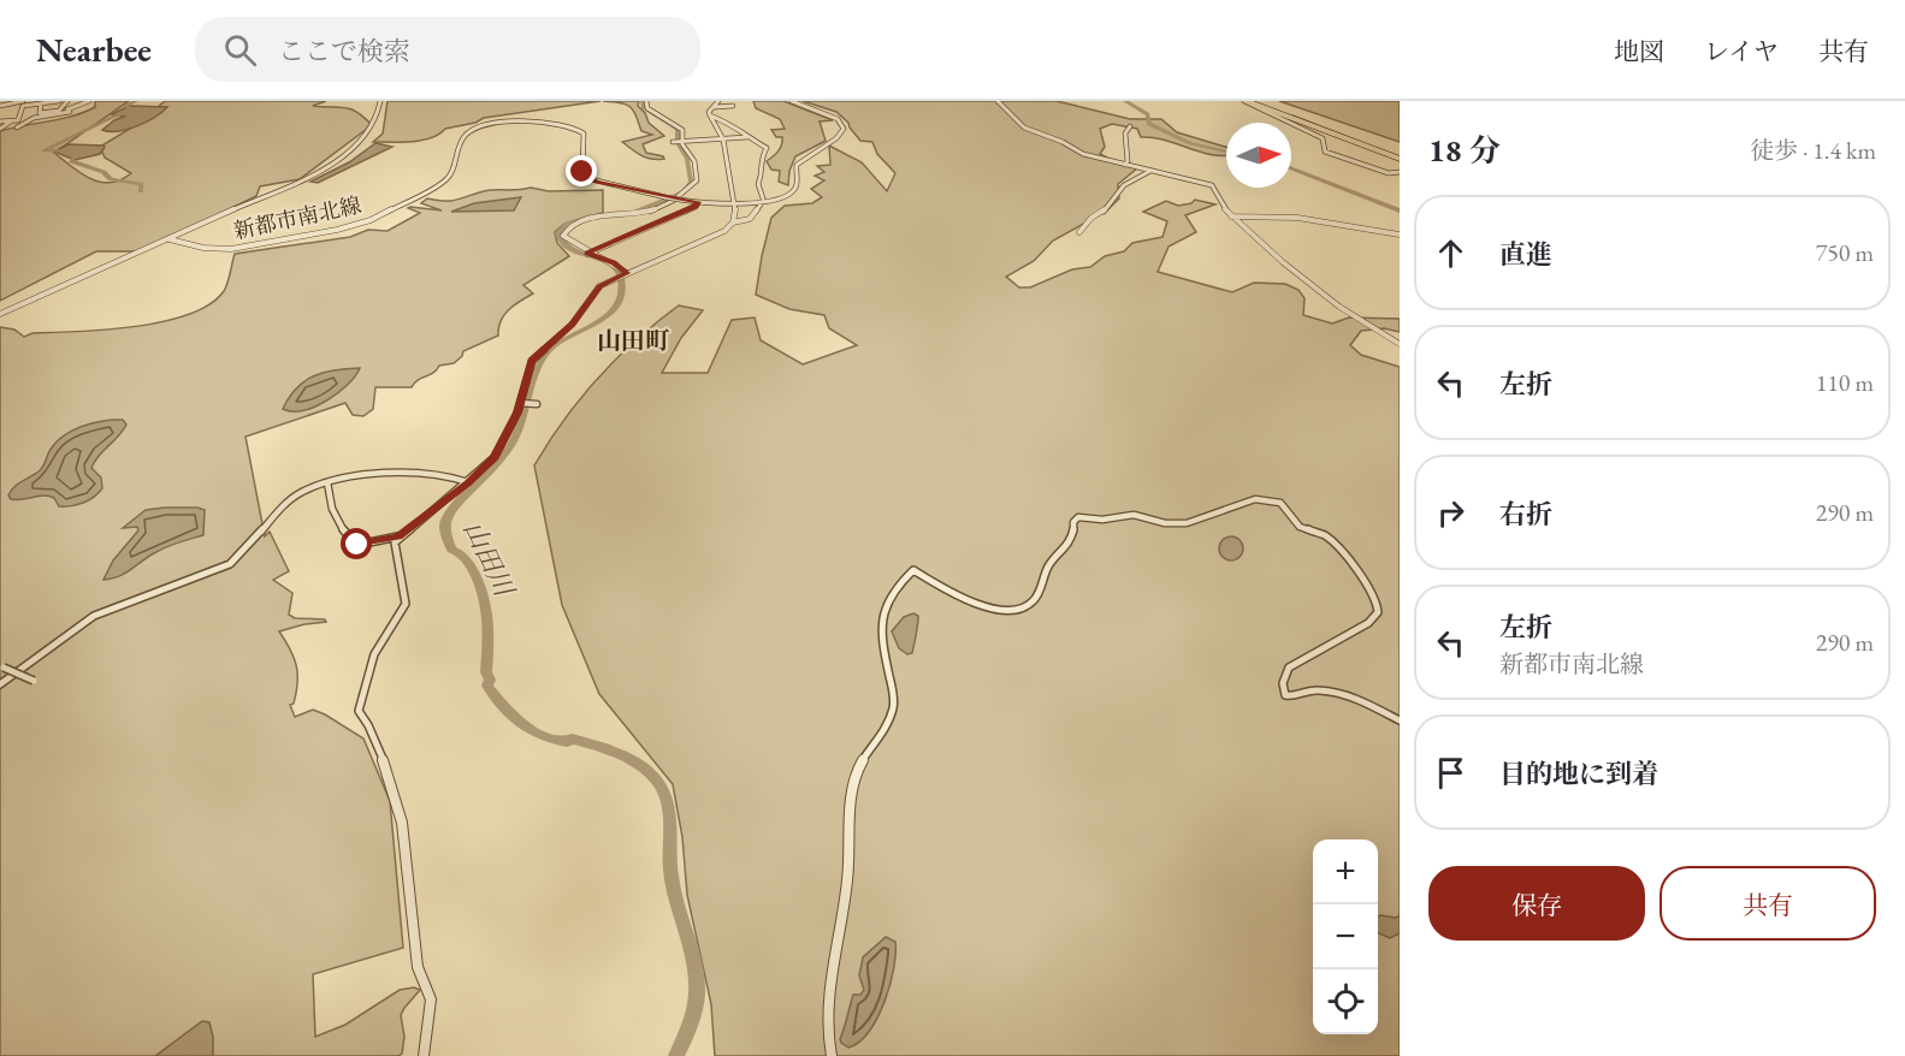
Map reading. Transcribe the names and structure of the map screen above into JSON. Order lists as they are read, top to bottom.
{
  "streets": {
    "street": ["新都市南北線"]
  },
  "districts": ["山田町"],
  "water": ["山田川"],
  "north": "right",
  "page": {
    "header": "Nearbee",
    "search": "ここで検索",
    "nav": ["地図", "レイヤ", "共有"],
    "heading": ["18 分", "徒歩 · 1.4 km"],
    "list": [
      ["直進", "750 m"],
      ["左折", "110 m"],
      ["右折", "290 m"],
      ["左折", "新都市南北線", "290 m"],
      "目的地に到着"
    ],
    "map_buttons": ["+", "−"],
    "buttons": ["保存", "共有"]
  }
}
